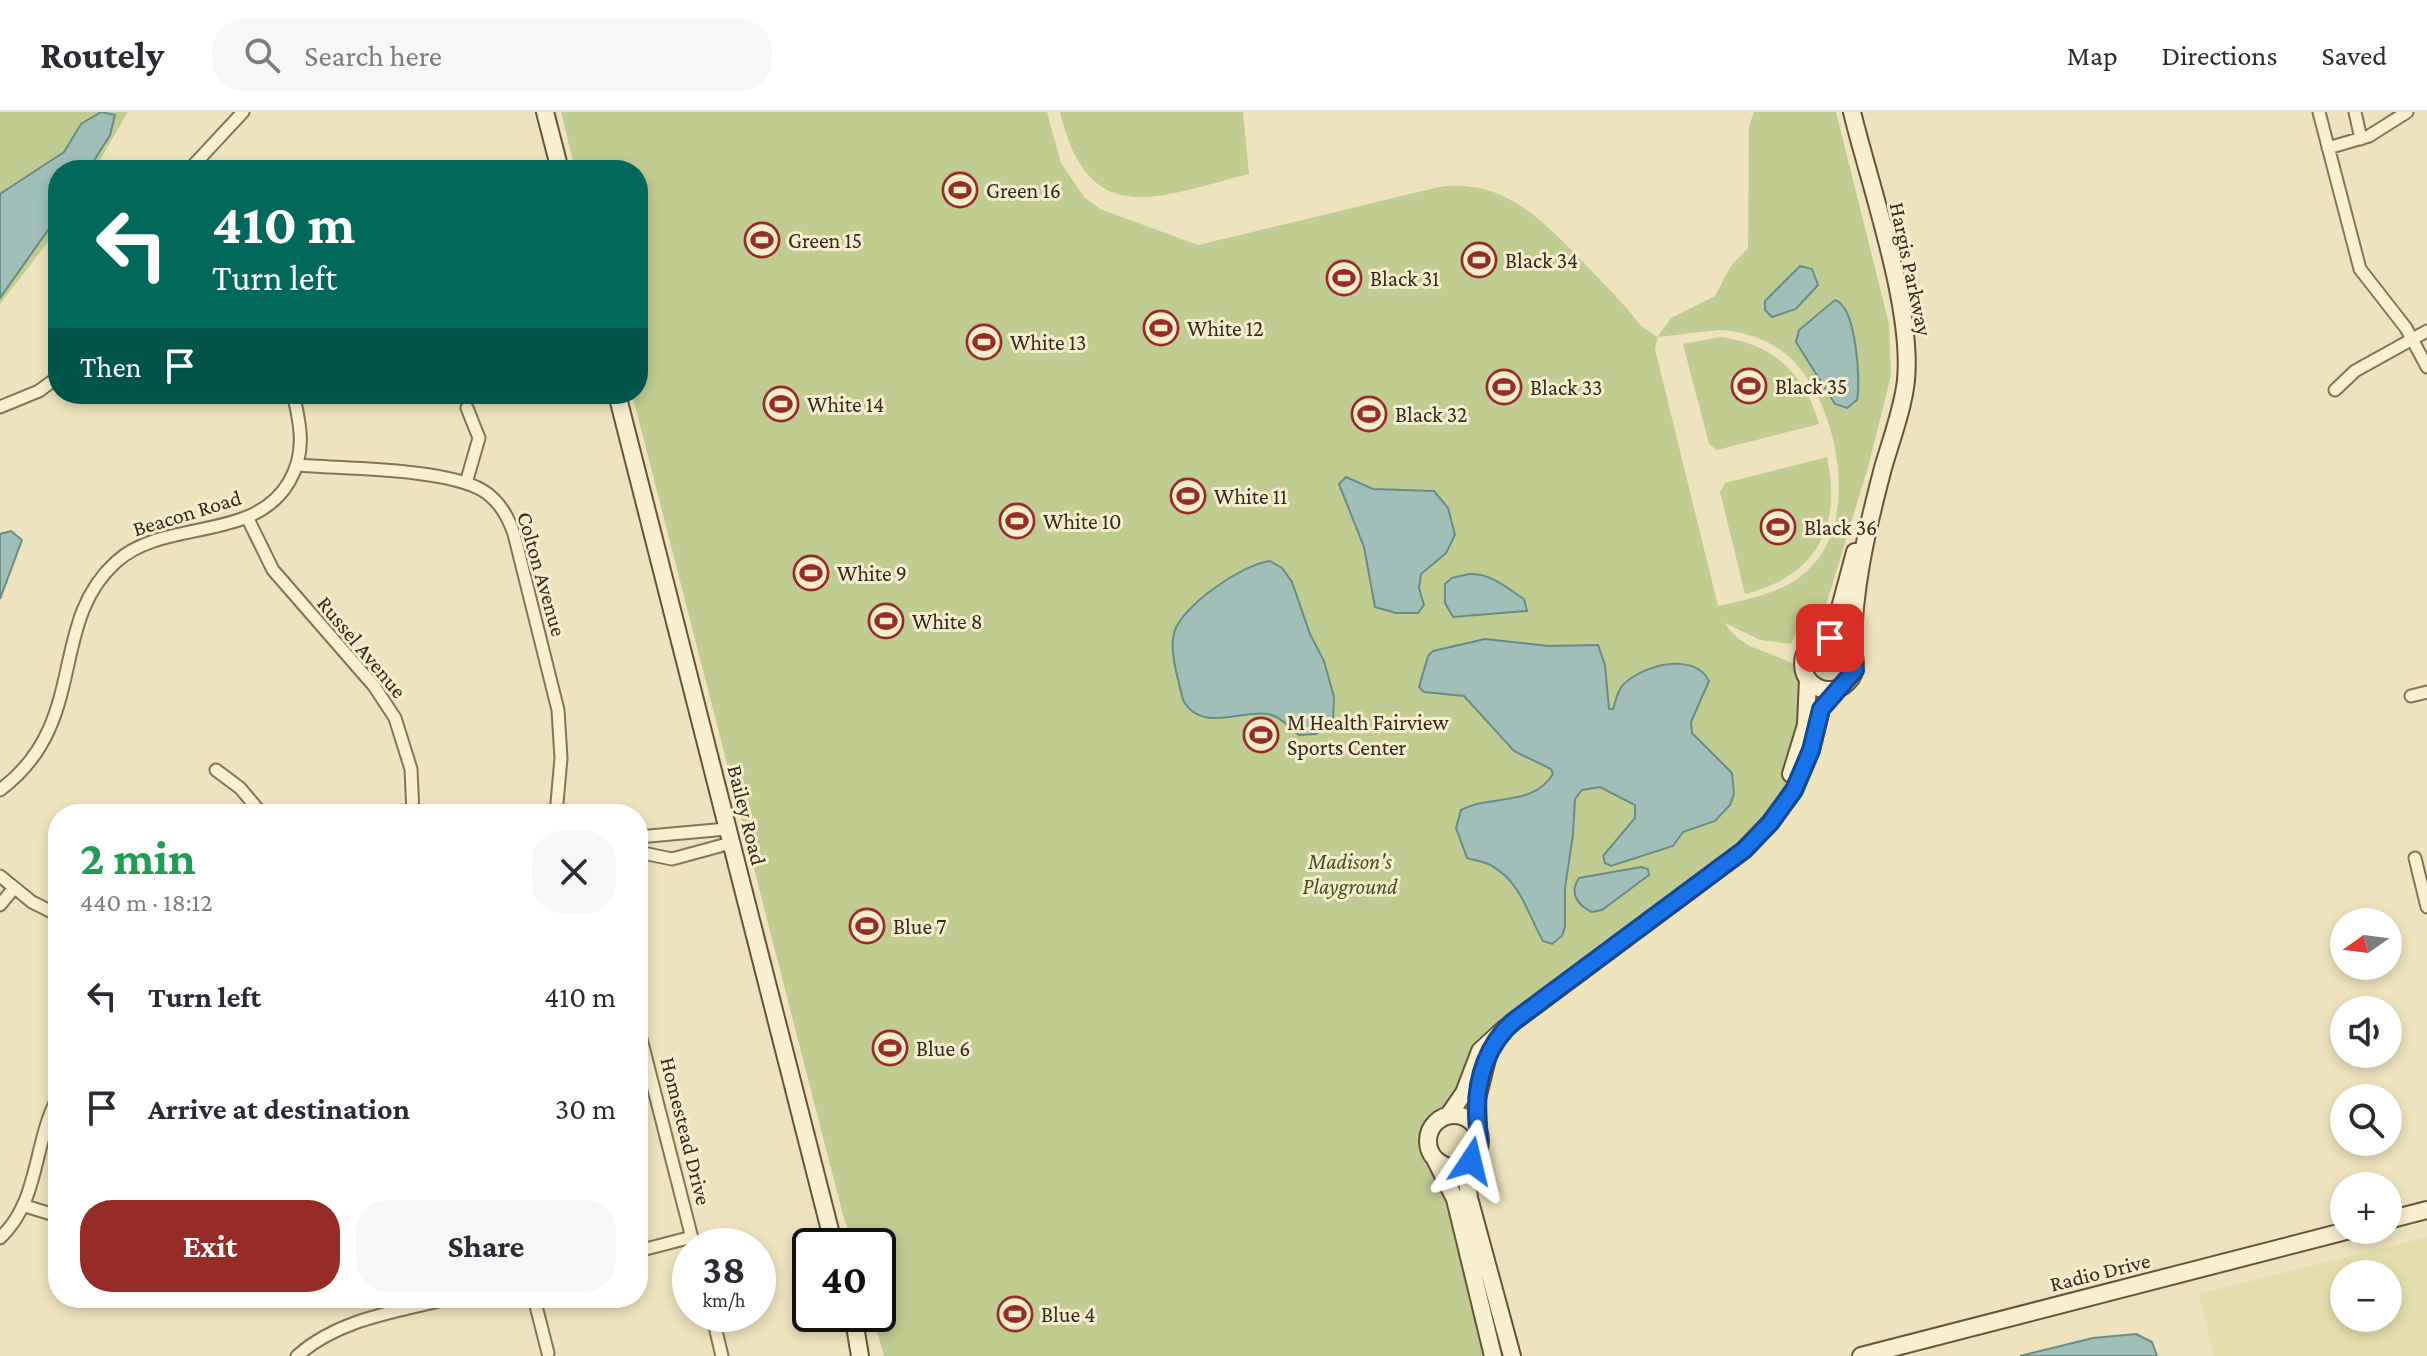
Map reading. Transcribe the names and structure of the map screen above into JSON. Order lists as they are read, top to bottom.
{
  "streets": {
    "street": [
      "Hargis Parkway",
      "Beacon Road",
      "Colton Avenue",
      "Russel Avenue",
      "Bailey Road",
      "Homestead Drive",
      "Radio Drive"
    ]
  },
  "crossings": [
    ["Beacon Road", "Colton Avenue"],
    ["Beacon Road", "Russel Avenue"]
  ],
  "parks": ["Madison's Playground"],
  "places": {
    "sports": [
      "Green 16",
      "Green 15",
      "Black 34",
      "Black 31",
      "White 12",
      "White 13",
      "Black 35",
      "Black 33",
      "White 14",
      "Black 32",
      "White 11",
      "White 10",
      "Black 36",
      "White 9",
      "White 8",
      "M Health Fairview Sports Center",
      "Blue 7",
      "Blue 6",
      "Blue 4"
    ]
  },
  "north": "left",
  "page": {
    "header": "Routely",
    "search": "Search here",
    "nav": ["Map", "Directions", "Saved"],
    "turn": ["410 m", "Turn left"],
    "then": "Then",
    "heading": ["2 min", "440 m · 18:12"],
    "map_buttons": ["+", "−"],
    "list": [
      {
        "name": "Turn left",
        "value": "410 m"
      },
      {
        "name": "Arrive at destination",
        "value": "30 m"
      }
    ],
    "buttons": ["Exit", "Share"],
    "speed": "38 km/h",
    "limit": "40"
  }
}
